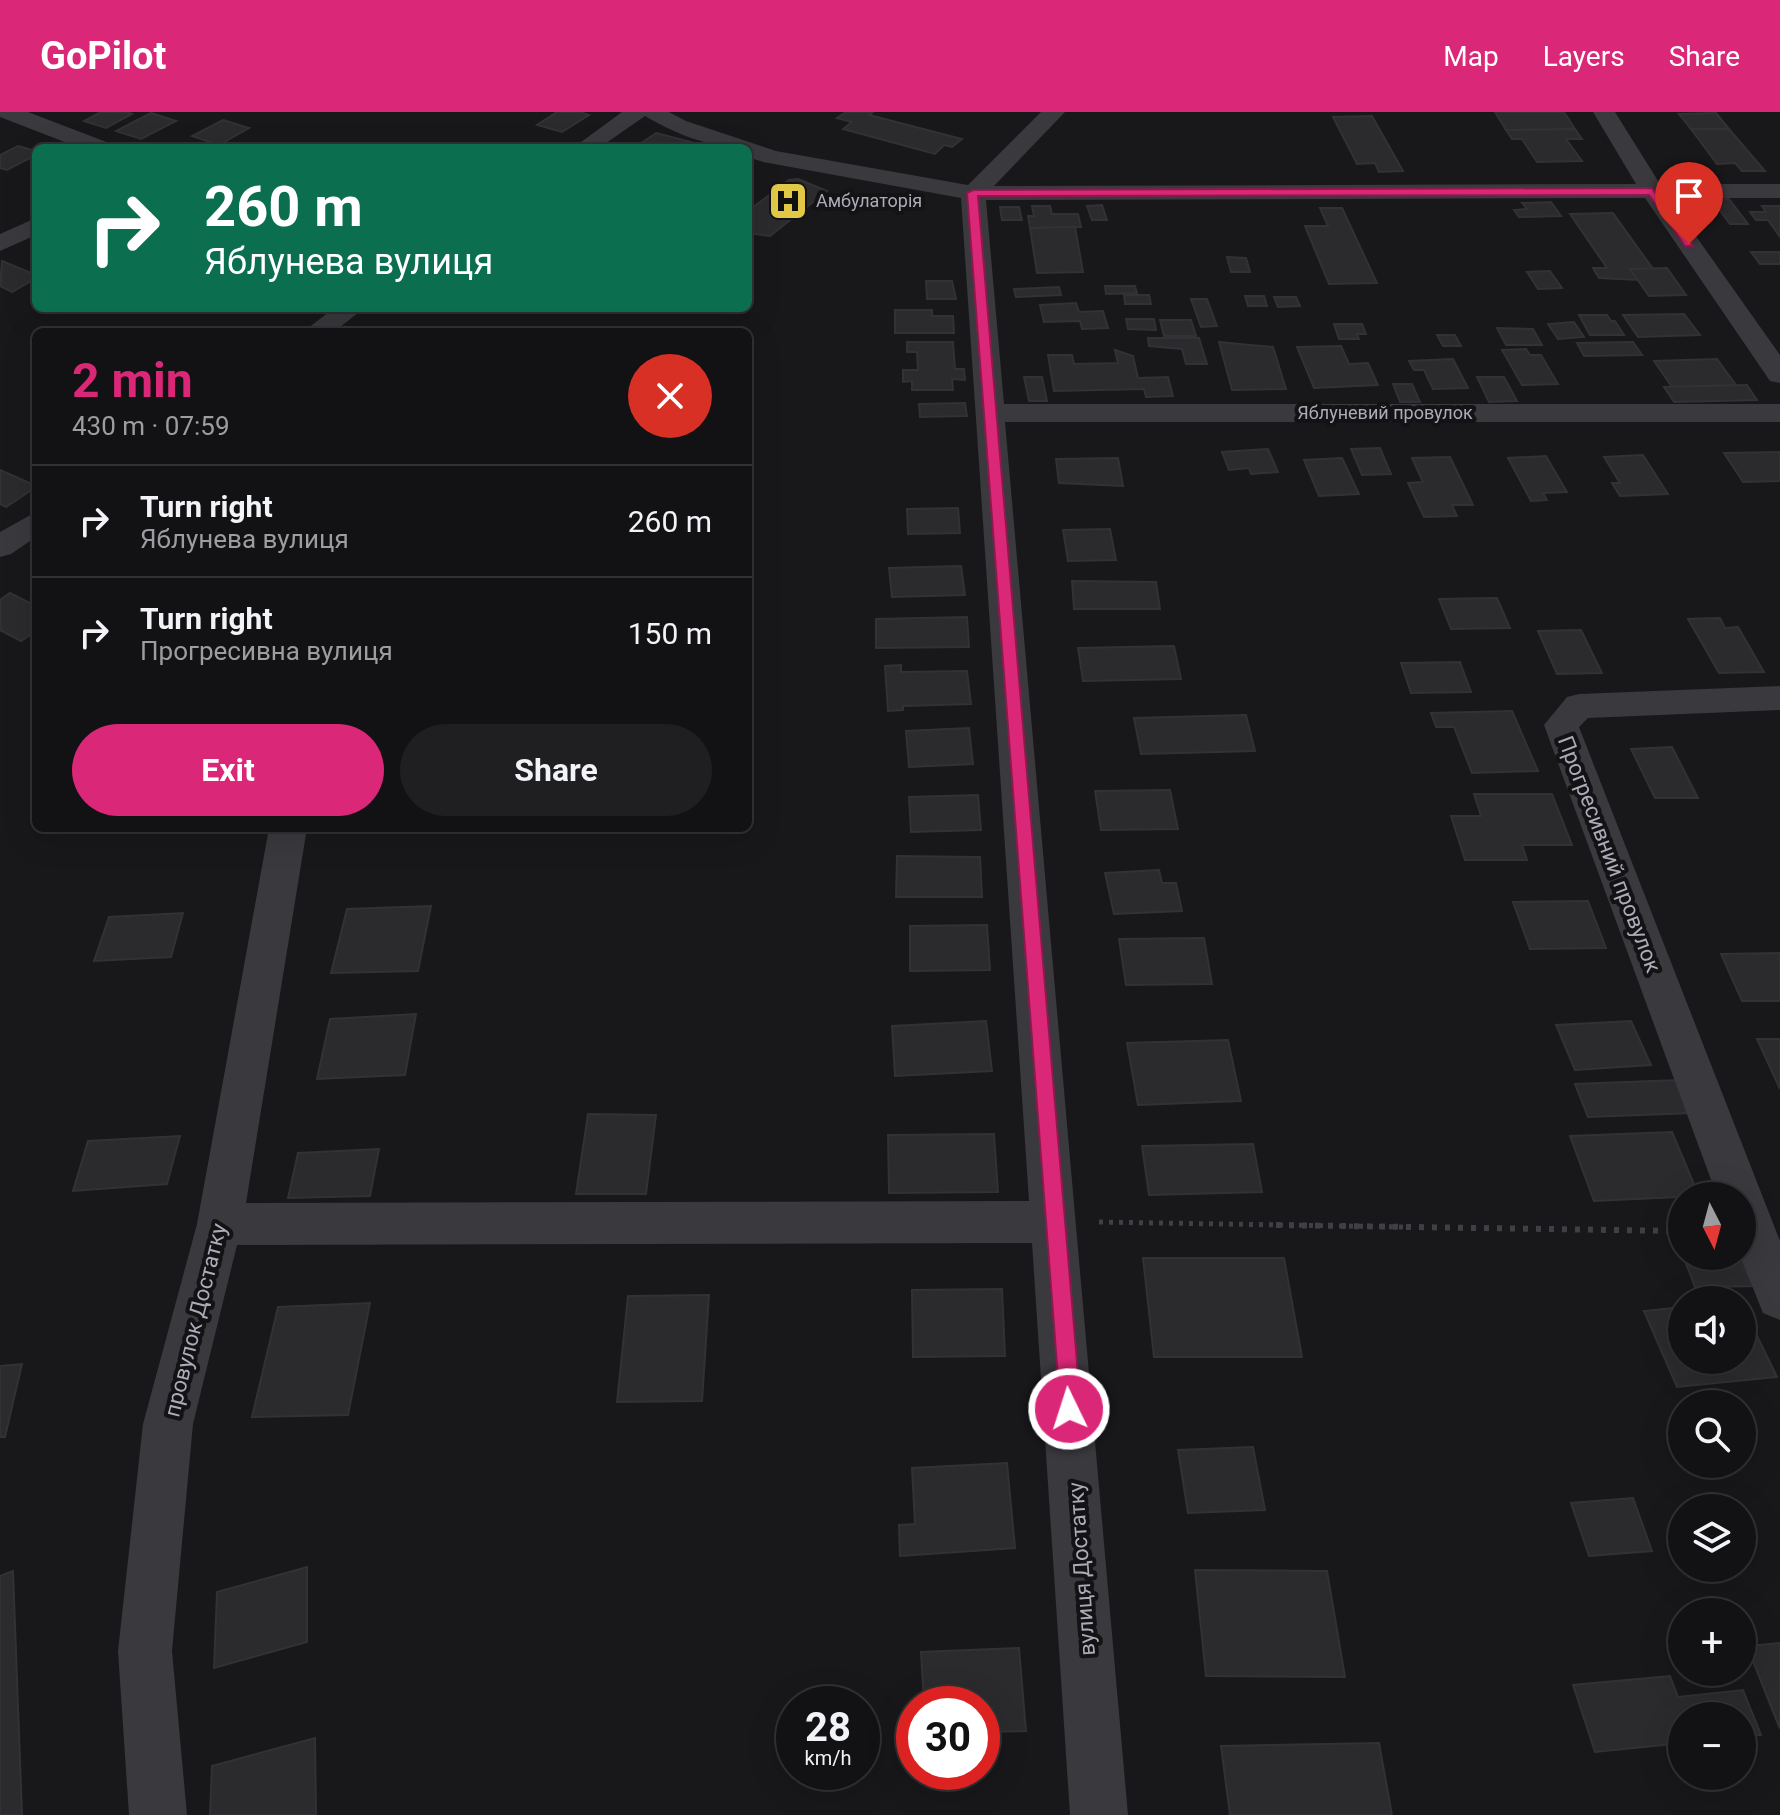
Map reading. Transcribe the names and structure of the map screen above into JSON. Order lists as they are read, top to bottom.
{
  "streets": {
    "street": [
      "Яблуневий провулок",
      "Прогресивний провулок",
      "провулок Достатку",
      "вулиця Достатку"
    ]
  },
  "crossings": [
    ["Яблуневий провулок", "вулиця Достатку"]
  ],
  "places": {
    "hospital": ["Амбулаторія"]
  },
  "north": "bottom",
  "page": {
    "header": "GoPilot",
    "nav": ["Map", "Layers", "Share"],
    "turn": ["260 m", "Яблунева вулиця"],
    "heading": ["2 min", "430 m · 07:59"],
    "list": [
      {
        "name": "Turn right",
        "note": "Яблунева вулиця",
        "value": "260 m"
      },
      {
        "name": "Turn right",
        "note": "Прогресивна вулиця",
        "value": "150 m"
      }
    ],
    "buttons": ["Exit", "Share"],
    "map_buttons": ["+", "−"],
    "speed": "28 km/h",
    "limit": "30"
  }
}
